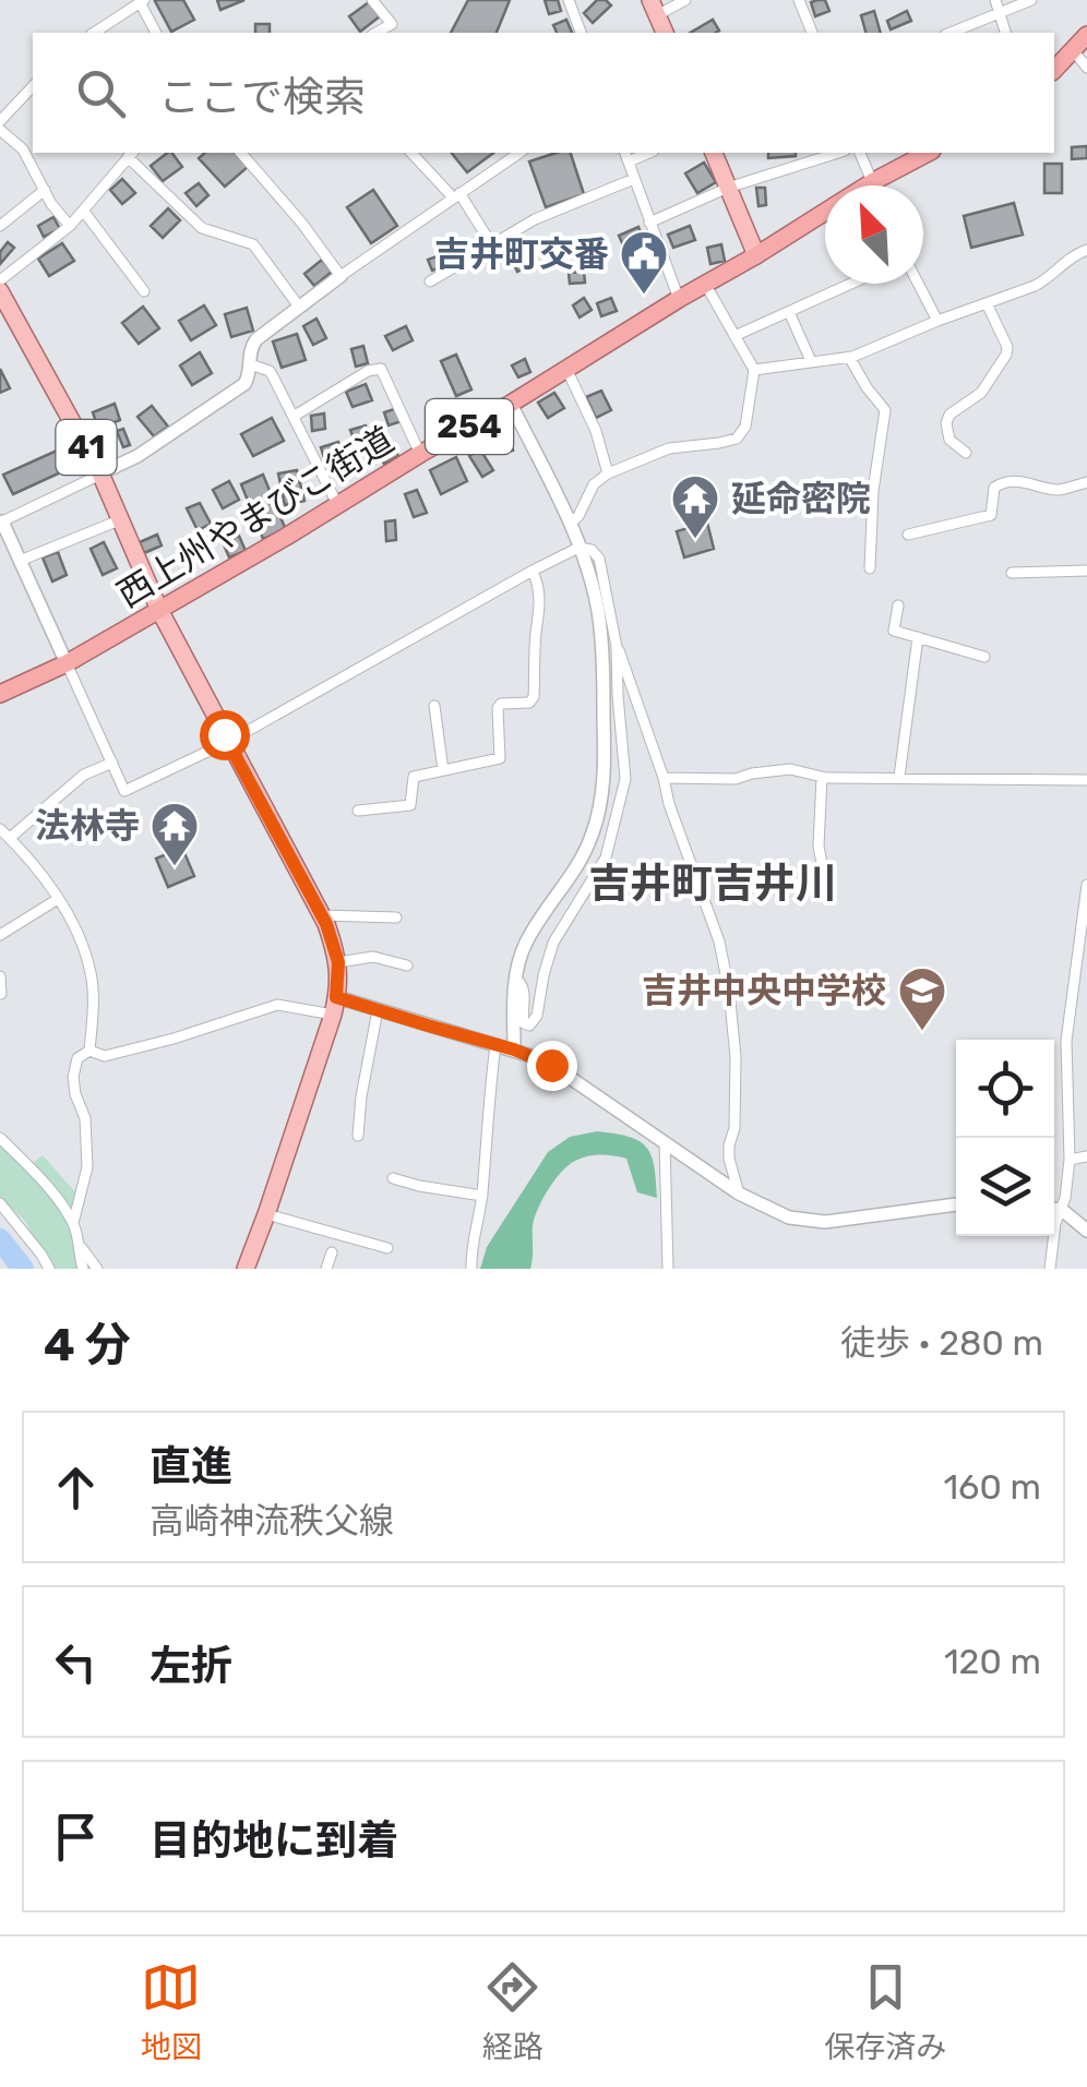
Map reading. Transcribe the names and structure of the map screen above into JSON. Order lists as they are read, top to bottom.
{
  "streets": {
    "highway": ["254", "西上州やまびこ街道"],
    "main road": ["41"]
  },
  "crossings": [
    ["41", "西上州やまびこ街道"]
  ],
  "districts": ["吉井町吉井川"],
  "places": {
    "public building": ["吉井町交番"],
    "temple": ["延命密院", "法林寺"],
    "school or university": ["吉井中央中学校"]
  },
  "north": "top left",
  "page": {
    "search": "ここで検索",
    "heading": ["4 分", "徒歩 · 280 m"],
    "list": [
      ["直進", "高崎神流秩父線", "160 m"],
      ["左折", "120 m"],
      "目的地に到着"
    ],
    "nav": ["地図", "経路", "保存済み"]
  }
}
